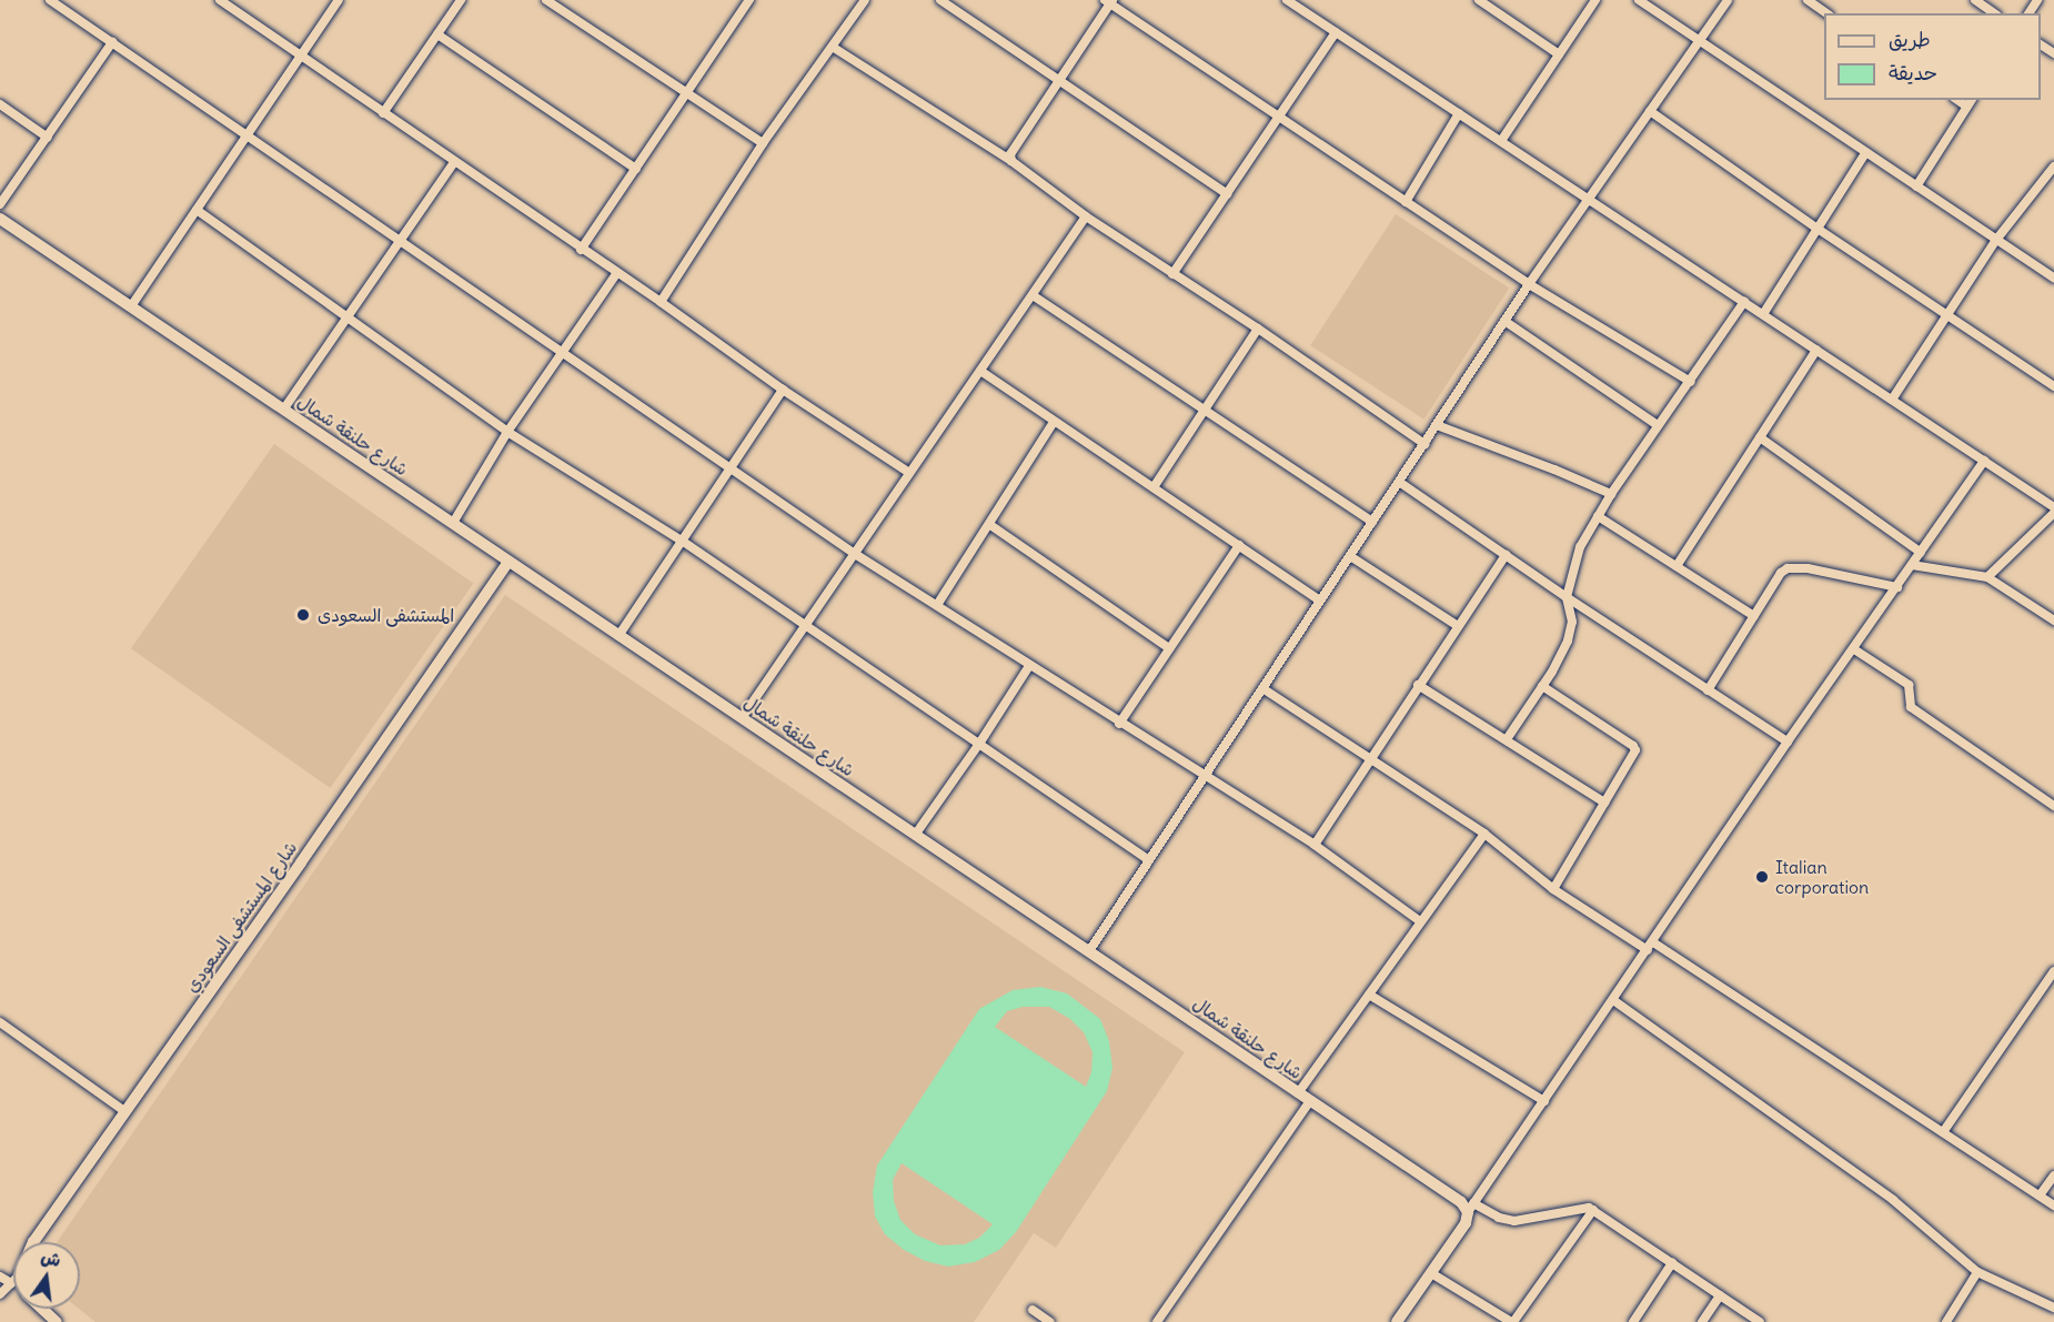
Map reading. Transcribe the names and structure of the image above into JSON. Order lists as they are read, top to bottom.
{
  "streets": {
    "street": ["شارع حلنقة شمال", "شارع المستشفى السعودي"]
  },
  "crossings": [
    ["شارع حلنقة شمال", "شارع المستشفى السعودي"]
  ],
  "places": ["المستشفى السعودى", "Italian corporation"],
  "legend": ["طريق", "حديقة"],
  "north": "top"
}
